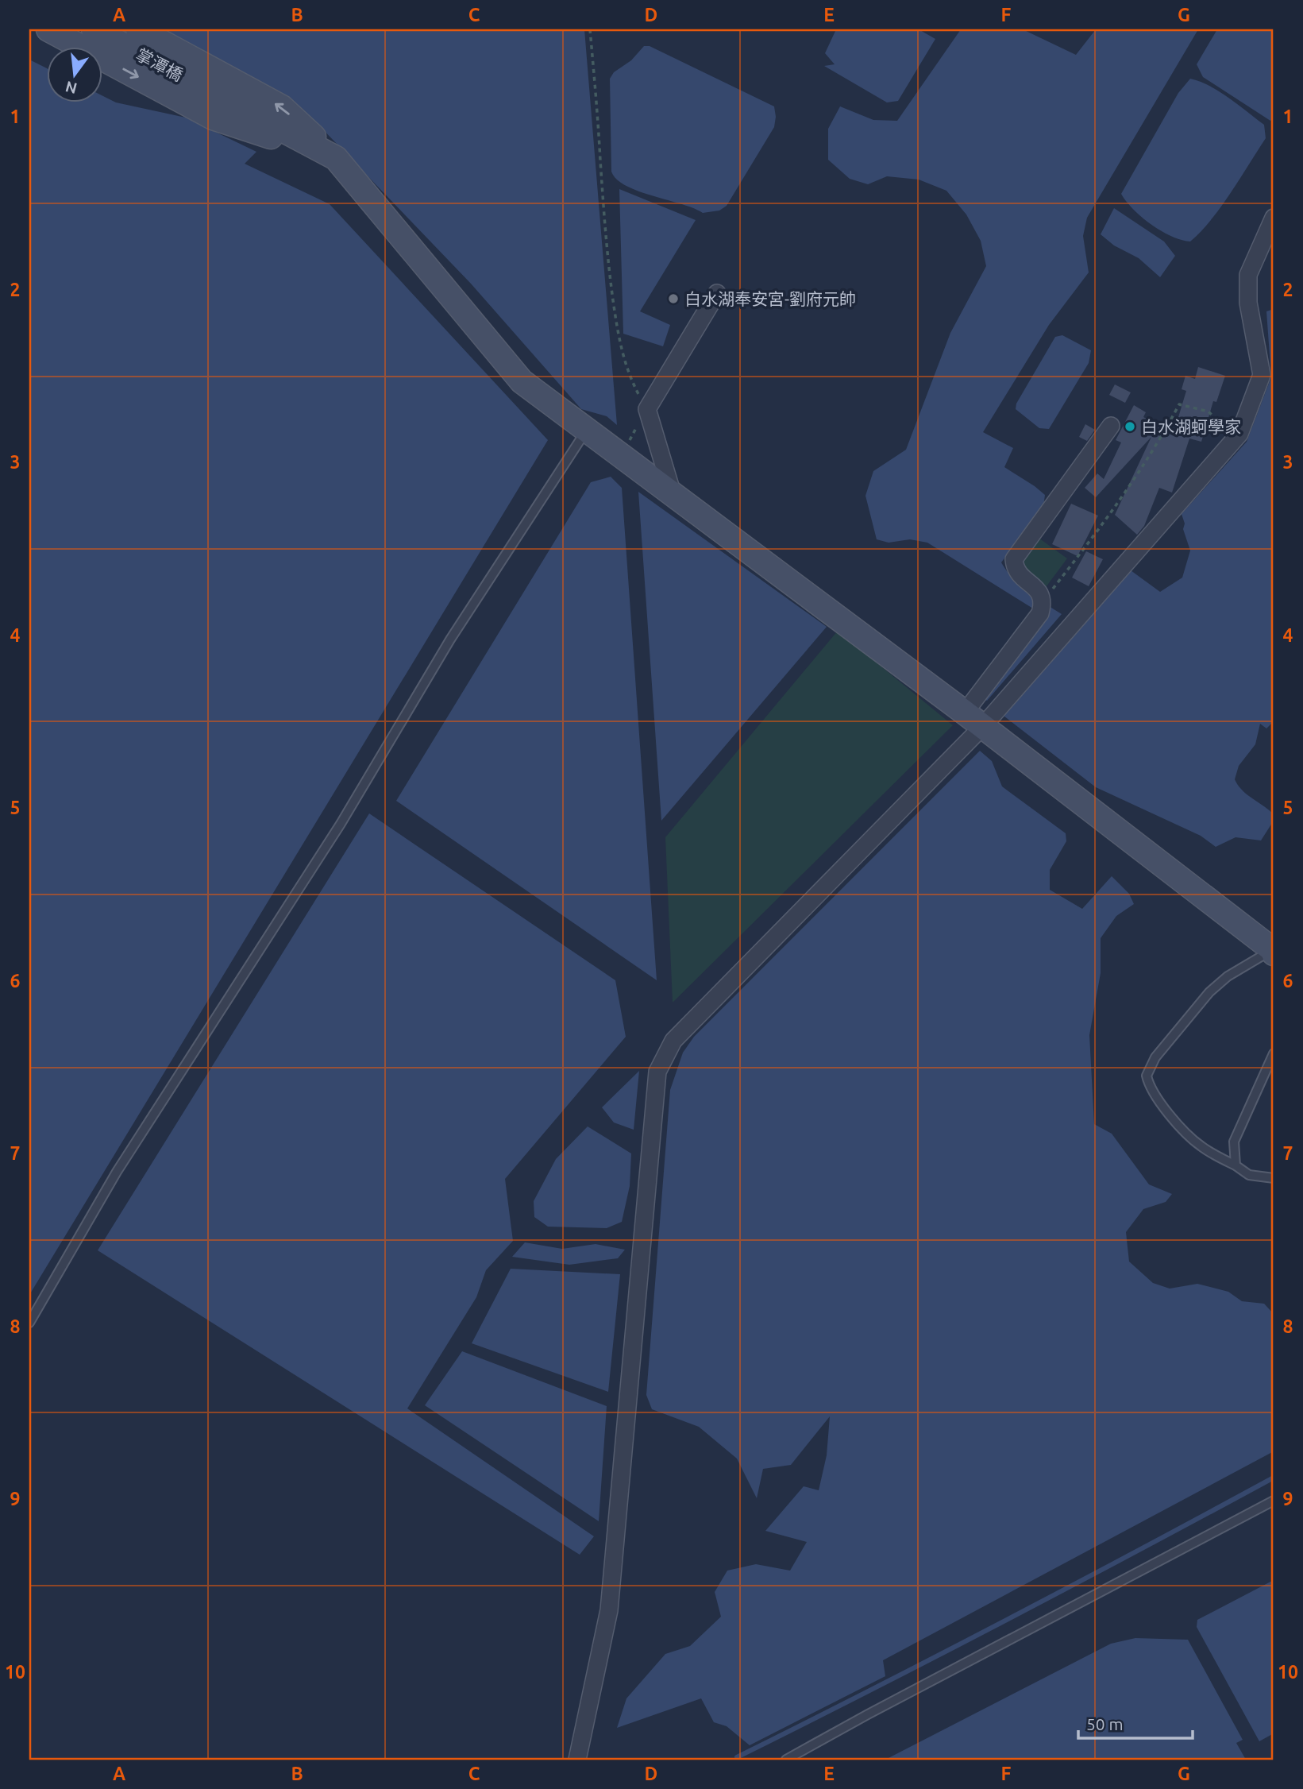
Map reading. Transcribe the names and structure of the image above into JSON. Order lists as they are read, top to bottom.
{
  "streets": {
    "street": ["掌潭橋"]
  },
  "places": ["白水湖奉安宮-劉府元帥", "白水湖蚵學家"],
  "scale_bar": "50 m",
  "north": "bottom",
  "grid": {
    "columns": [
      "A",
      "B",
      "C",
      "D",
      "E",
      "F",
      "G"
    ],
    "rows": [
      "1",
      "2",
      "3",
      "4",
      "5",
      "6",
      "7",
      "8",
      "9",
      "10"
    ]
  }
}
